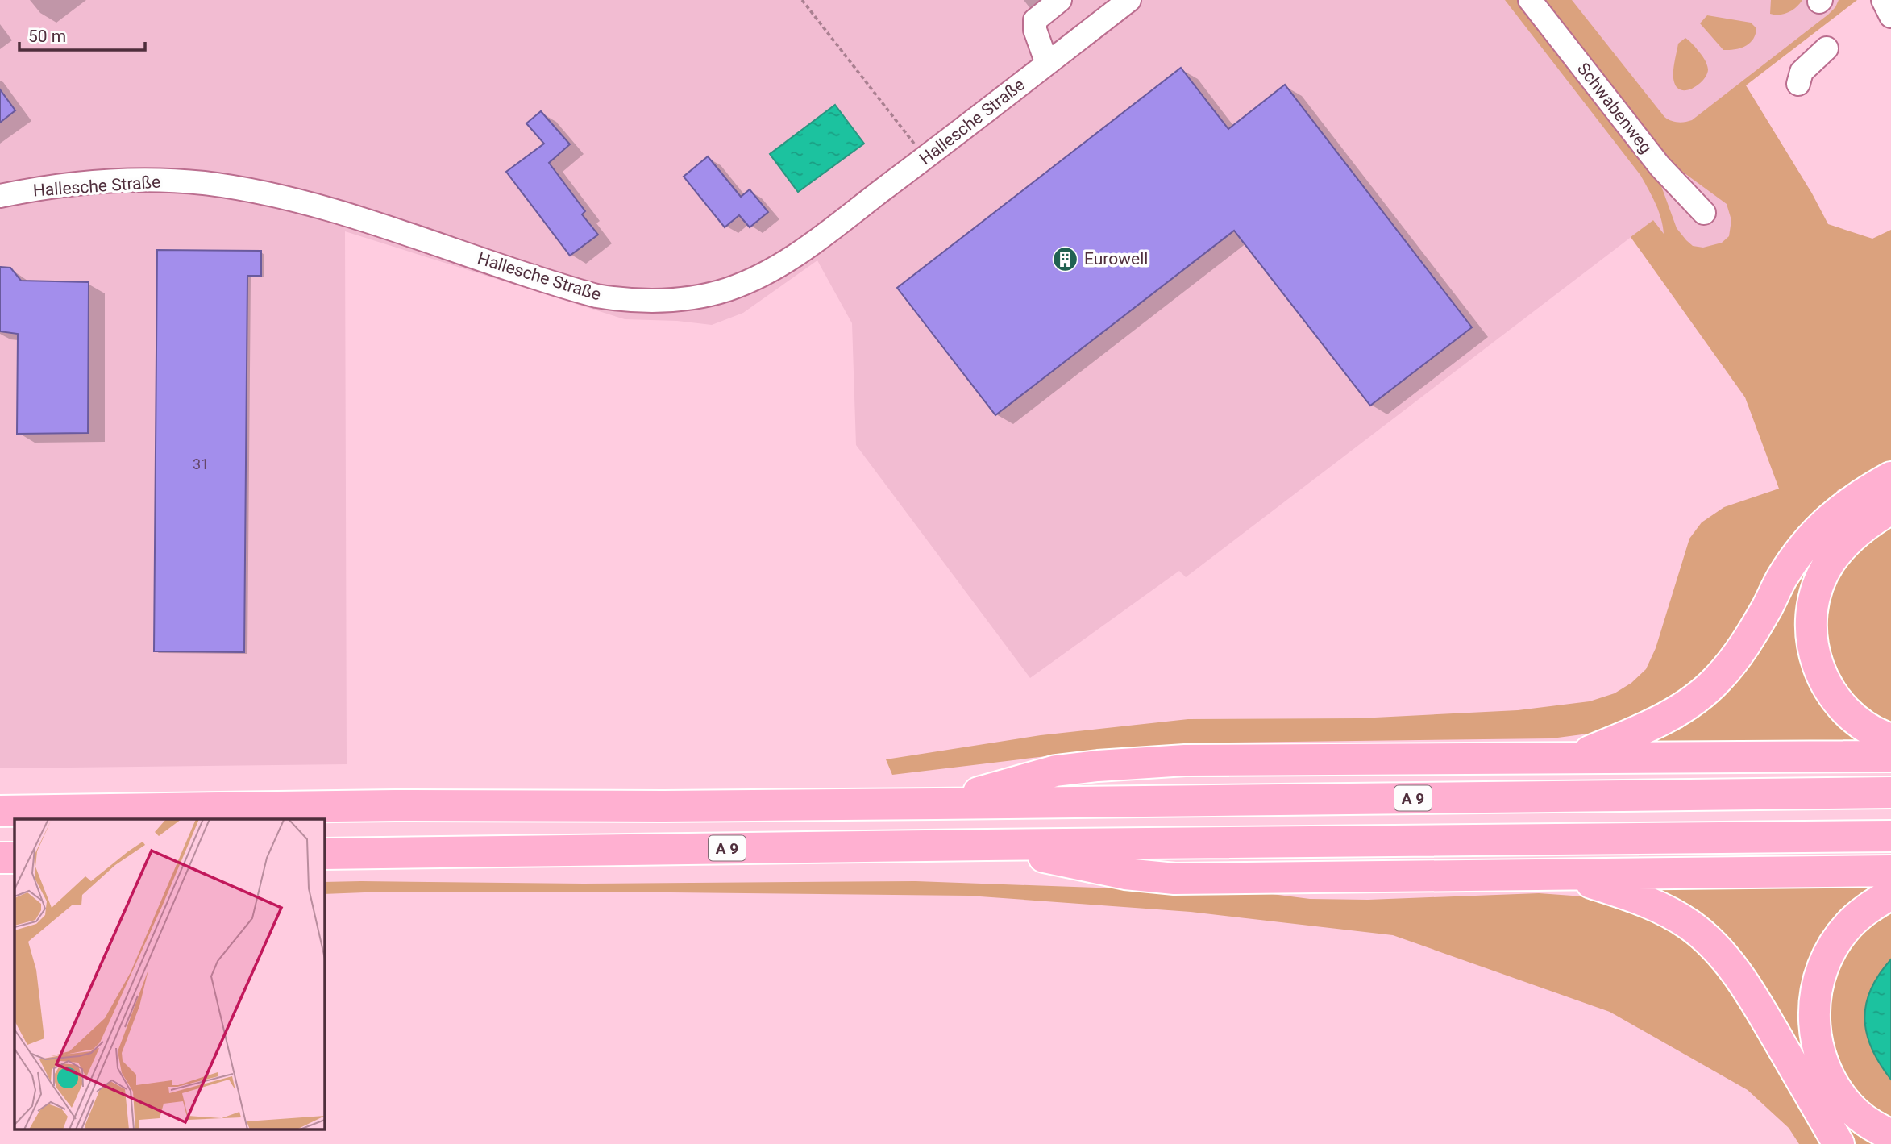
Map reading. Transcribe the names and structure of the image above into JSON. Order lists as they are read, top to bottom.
{
  "streets": {
    "highway": ["A 9"],
    "street": ["Schwabenweg", "Hallesche Straße"]
  },
  "places": {
    "building": ["Eurowell"]
  },
  "house_numbers": ["31"],
  "scale_bar": "50 m"
}
